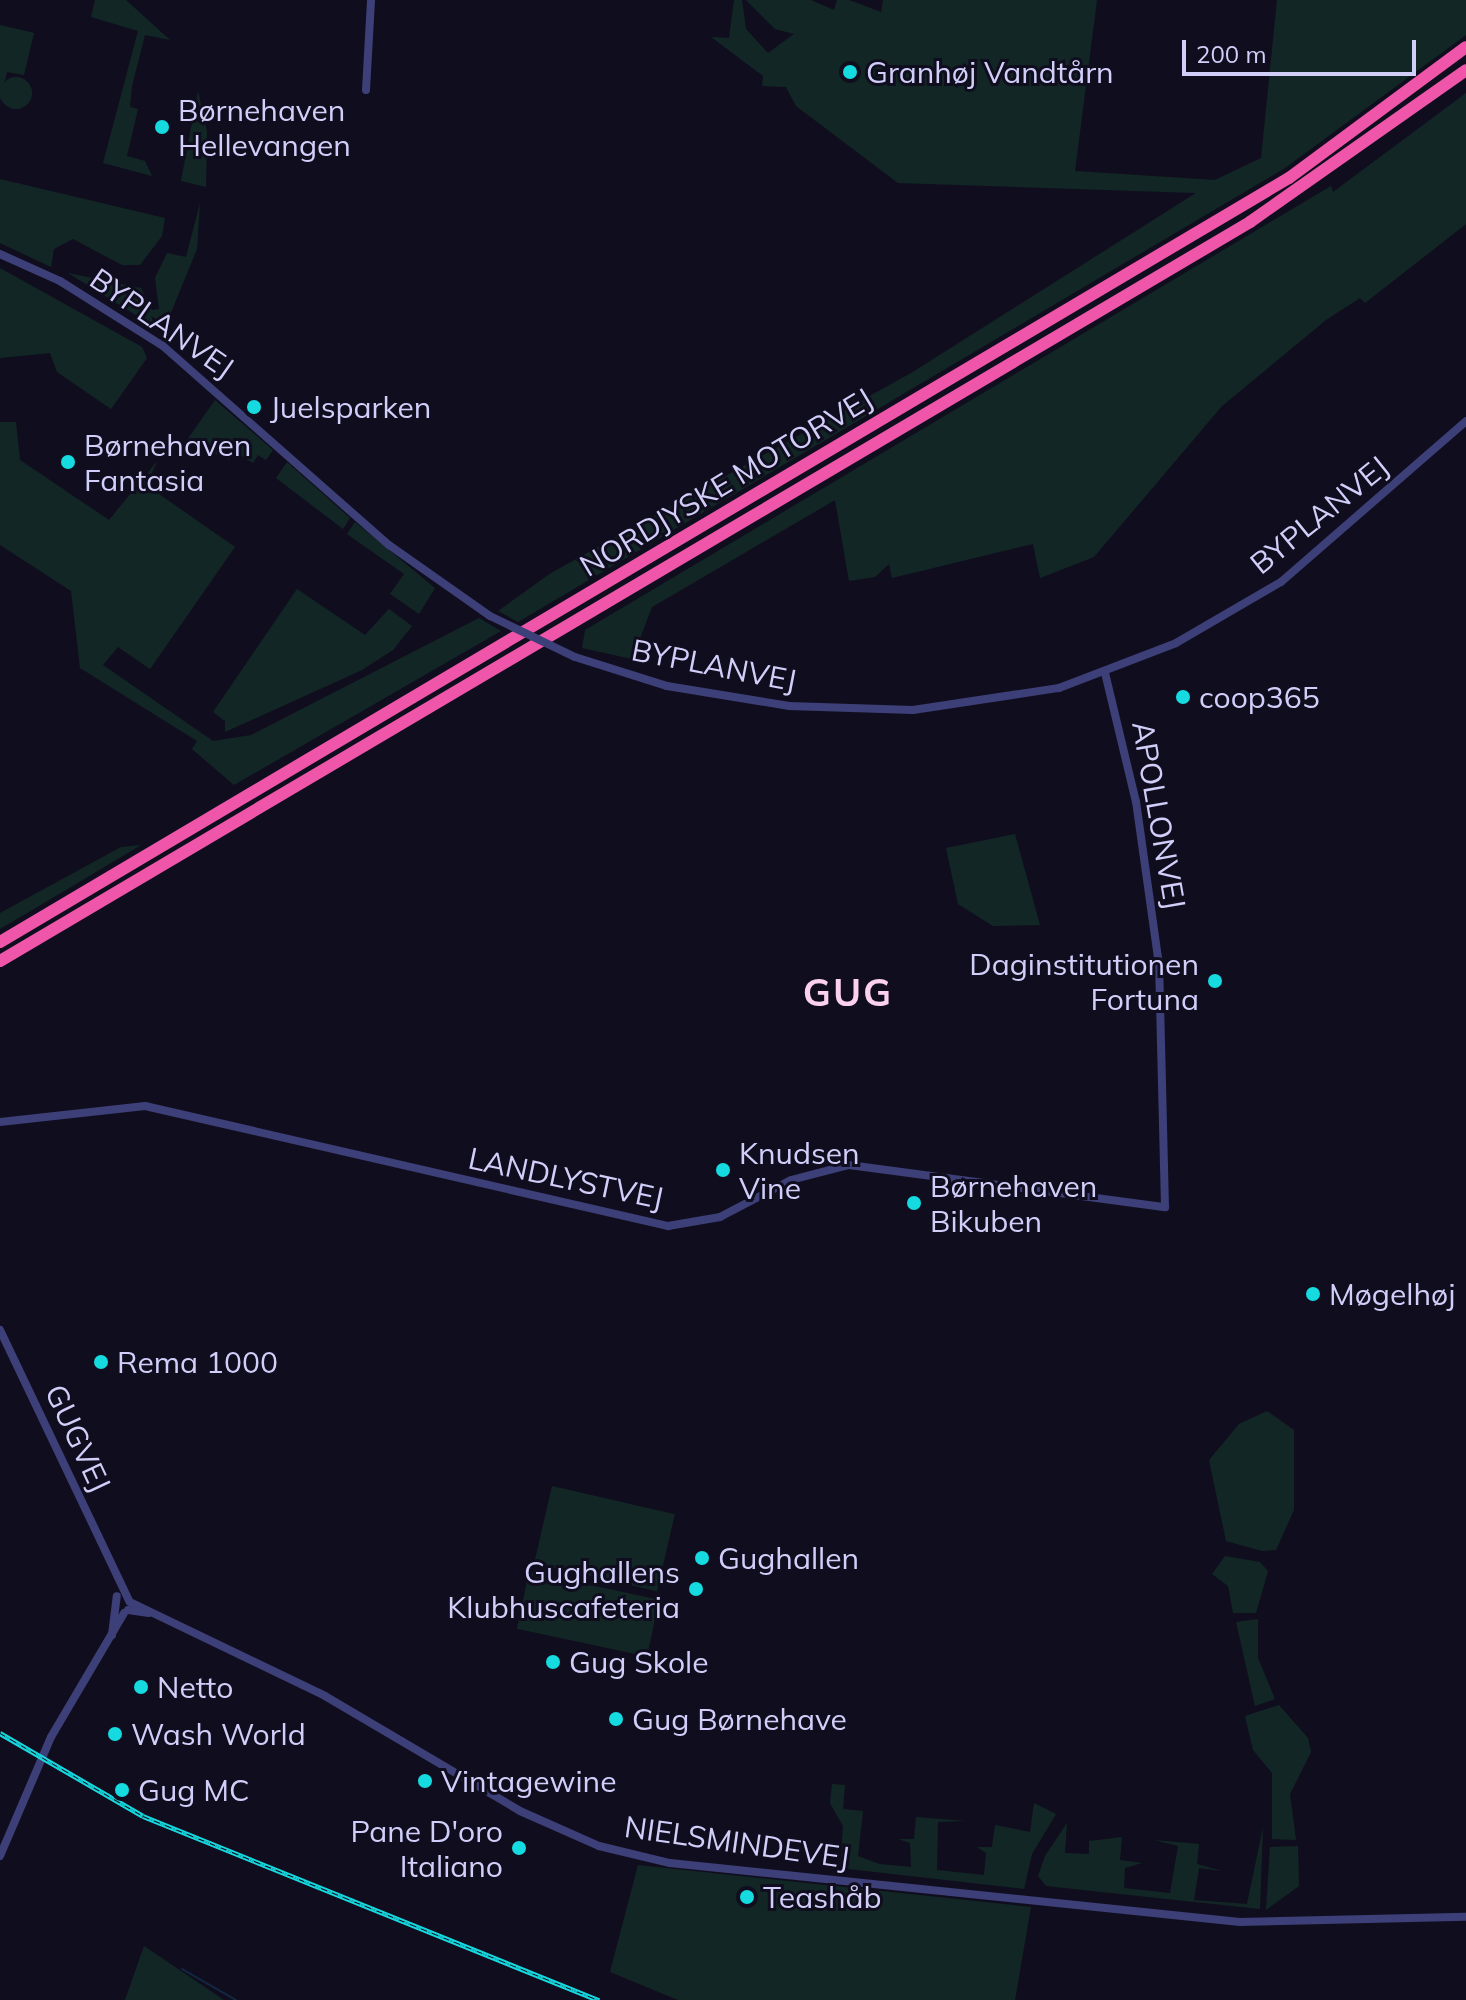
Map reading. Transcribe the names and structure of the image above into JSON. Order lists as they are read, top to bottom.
{
  "streets": {
    "highway": ["NORDJYSKE MOTORVEJ"],
    "street": [
      "BYPLANVEJ",
      "APOLLONVEJ",
      "LANDLYSTVEJ",
      "GUGVEJ",
      "NIELSMINDEVEJ"
    ]
  },
  "crossings": [
    ["BYPLANVEJ", "APOLLONVEJ"],
    ["APOLLONVEJ", "LANDLYSTVEJ"],
    ["GUGVEJ", "NIELSMINDEVEJ"]
  ],
  "districts": ["GUG"],
  "places": [
    "Granhøj Vandtårn",
    "Børnehaven Hellevangen",
    "Juelsparken",
    "Børnehaven Fantasia",
    "coop365",
    "Daginstitutionen Fortuna",
    "Knudsen Vine",
    "Børnehaven Bikuben",
    "Møgelhøj",
    "Rema 1000",
    "Gughallen",
    "Gughallens Klubhuscafeteria",
    "Gug Skole",
    "Netto",
    "Gug Børnehave",
    "Wash World",
    "Vintagewine",
    "Gug MC",
    "Pane D'oro Italiano",
    "Teashåb"
  ],
  "scale_bar": "200 m"
}
